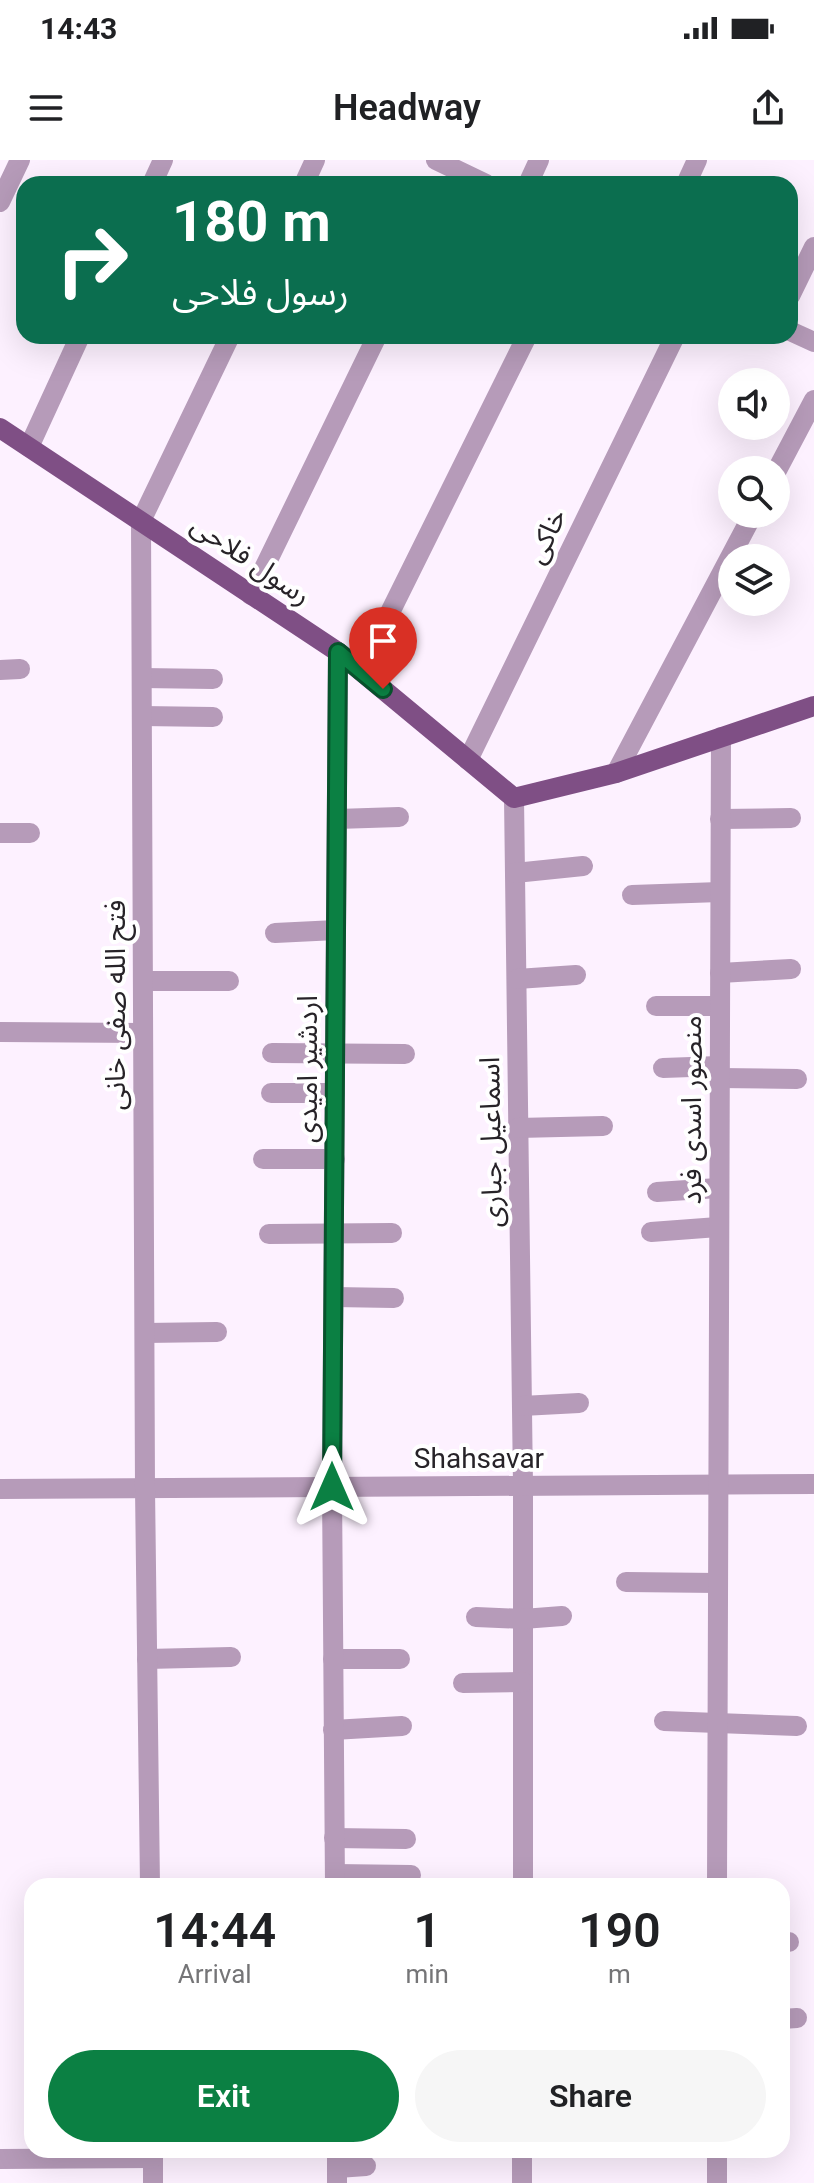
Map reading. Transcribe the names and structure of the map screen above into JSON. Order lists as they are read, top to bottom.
{
  "streets": {
    "main road": ["رسول فلاحی"],
    "street": [
      "خاکی",
      "فتح الله صفی خانی",
      "اردشیر امیدی",
      "منصور اسدی فرد",
      "اسماعیل جباری",
      "Shahsavar"
    ]
  },
  "crossings": [
    ["خاکی", "رسول فلاحی"],
    ["رسول فلاحی", "فتح الله صفی خانی"],
    ["رسول فلاحی", "اردشیر امیدی"],
    ["رسول فلاحی", "اسماعیل جباری"],
    ["فتح الله صفی خانی", "Shahsavar"],
    ["اردشیر امیدی", "Shahsavar"],
    ["منصور اسدی فرد", "Shahsavar"],
    ["اسماعیل جباری", "Shahsavar"]
  ],
  "page": {
    "status": "14:43",
    "header": "Headway",
    "turn": ["180 m", "رسول فلاحی"],
    "eta": [
      "14:44",
      "Arrival",
      "1",
      "min",
      "190",
      "m"
    ],
    "buttons": ["Exit", "Share"]
  }
}
